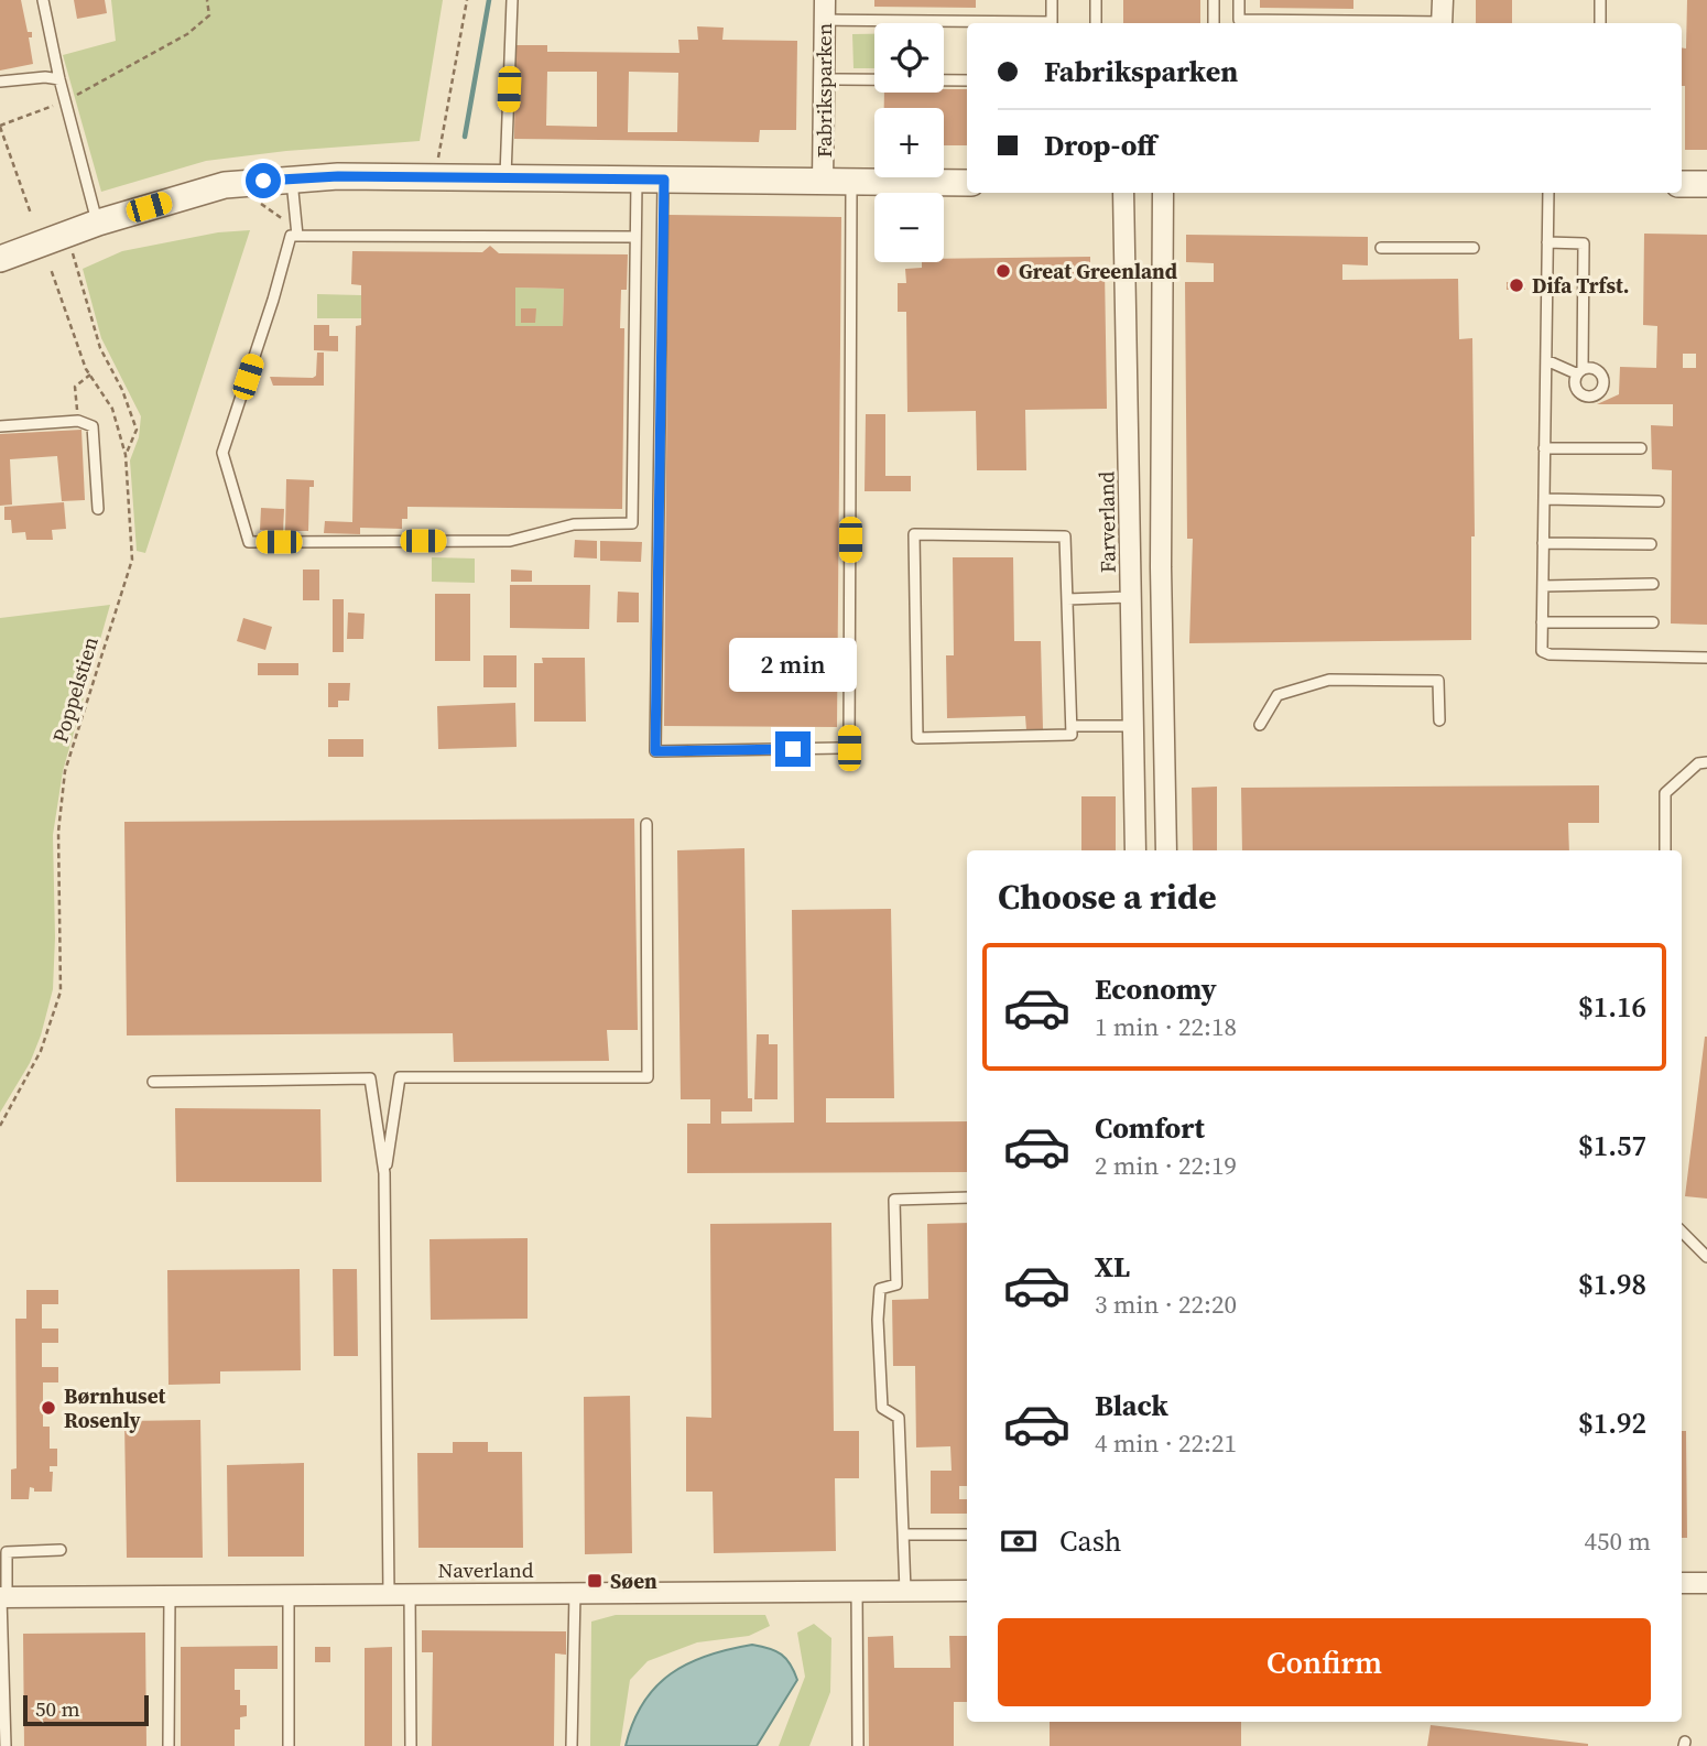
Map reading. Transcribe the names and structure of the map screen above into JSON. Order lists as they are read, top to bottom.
{
  "streets": {
    "street": ["Fabriksparken", "Farverland", "Naverland"],
    "path": ["Poppelstien"]
  },
  "places": {
    "other": ["Great Greenland", "Difa Trfst.", "Børnhuset Rosenly"],
    "transit": ["Søen"]
  },
  "scale_bar": "50 m",
  "page": {
    "map_buttons": ["+", "−"],
    "banner": ["Fabriksparken", "Drop-off"],
    "bubble": "2 min",
    "heading": "Choose a ride",
    "list": [
      {
        "name": "Economy",
        "note": "1 min · 22:18",
        "value": "$1.16"
      },
      {
        "name": "Comfort",
        "note": "2 min · 22:19",
        "value": "$1.57"
      },
      {
        "name": "XL",
        "note": "3 min · 22:20",
        "value": "$1.98"
      },
      {
        "name": "Black",
        "note": "4 min · 22:21",
        "value": "$1.92"
      }
    ],
    "pay": ["Cash", "450 m"],
    "buttons": "Confirm",
    "scale": "50 m"
  }
}
